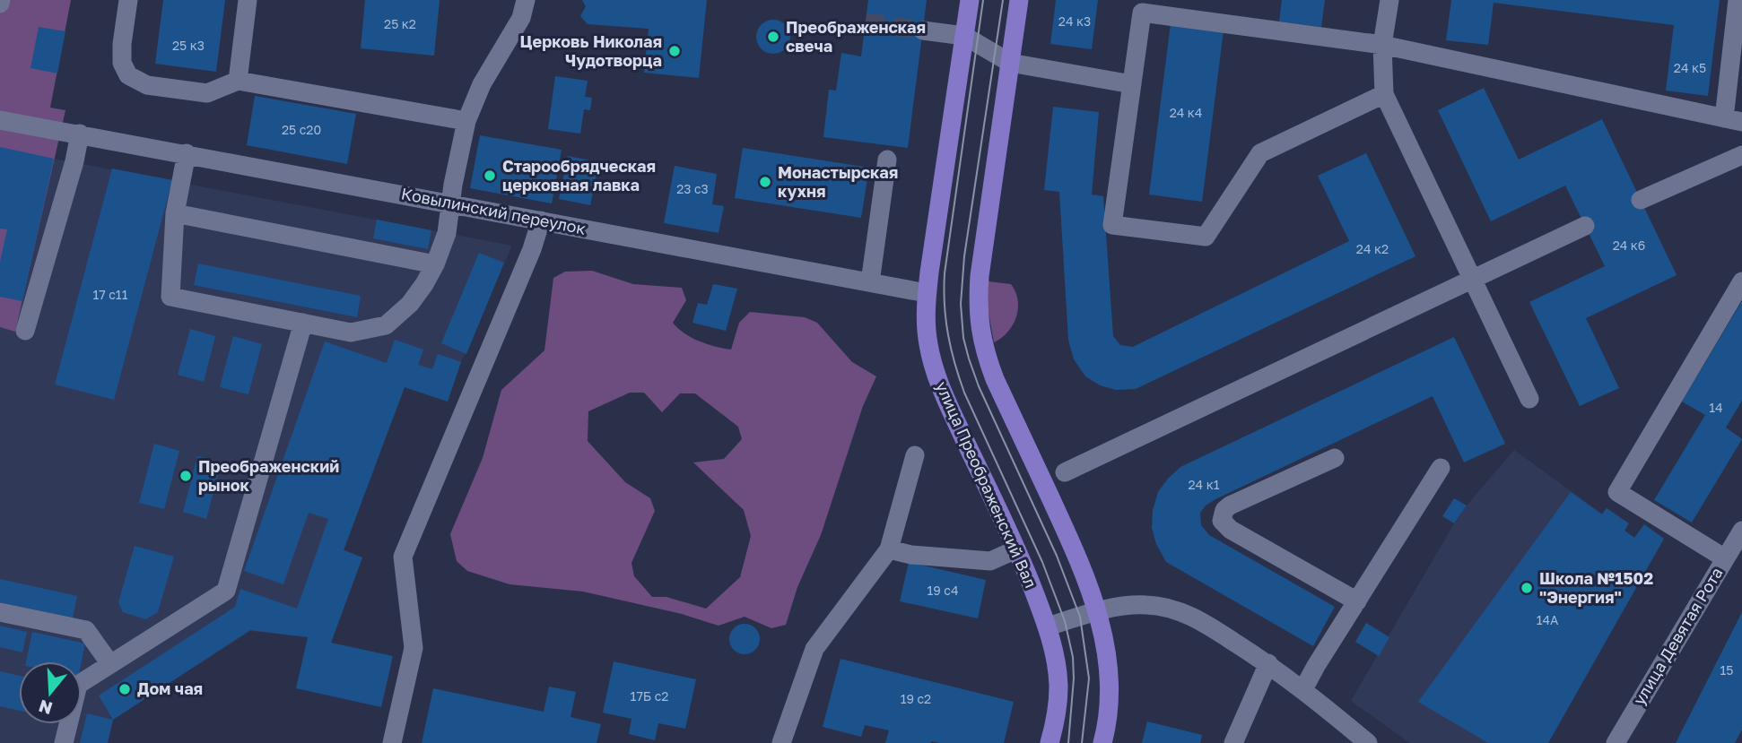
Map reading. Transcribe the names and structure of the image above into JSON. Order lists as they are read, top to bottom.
{
  "streets": {
    "main road": ["улица Преображенский Вал"],
    "street": ["Ковылинский переулок", "улица Девятая Рота"]
  },
  "crossings": [
    ["Ковылинский переулок", "улица Преображенский Вал"]
  ],
  "places": [
    "Преображенская свеча",
    "Церковь Николая Чудотворца",
    "Старообрядческая церковная лавка",
    "Монастырская кухня",
    "Преображенский рынок",
    "Школа №1502 \"Энергия\"",
    "Дом чая"
  ],
  "house_numbers": [
    "24 к3",
    "25 к2",
    "25 к3",
    "24 к5",
    "24 к4",
    "25 с20",
    "23 с3",
    "24 к6",
    "24 к2",
    "17 с11",
    "14",
    "24 к1",
    "19 с4",
    "14А",
    "15",
    "17Б с2",
    "19 с2"
  ],
  "north": "bottom"
}
